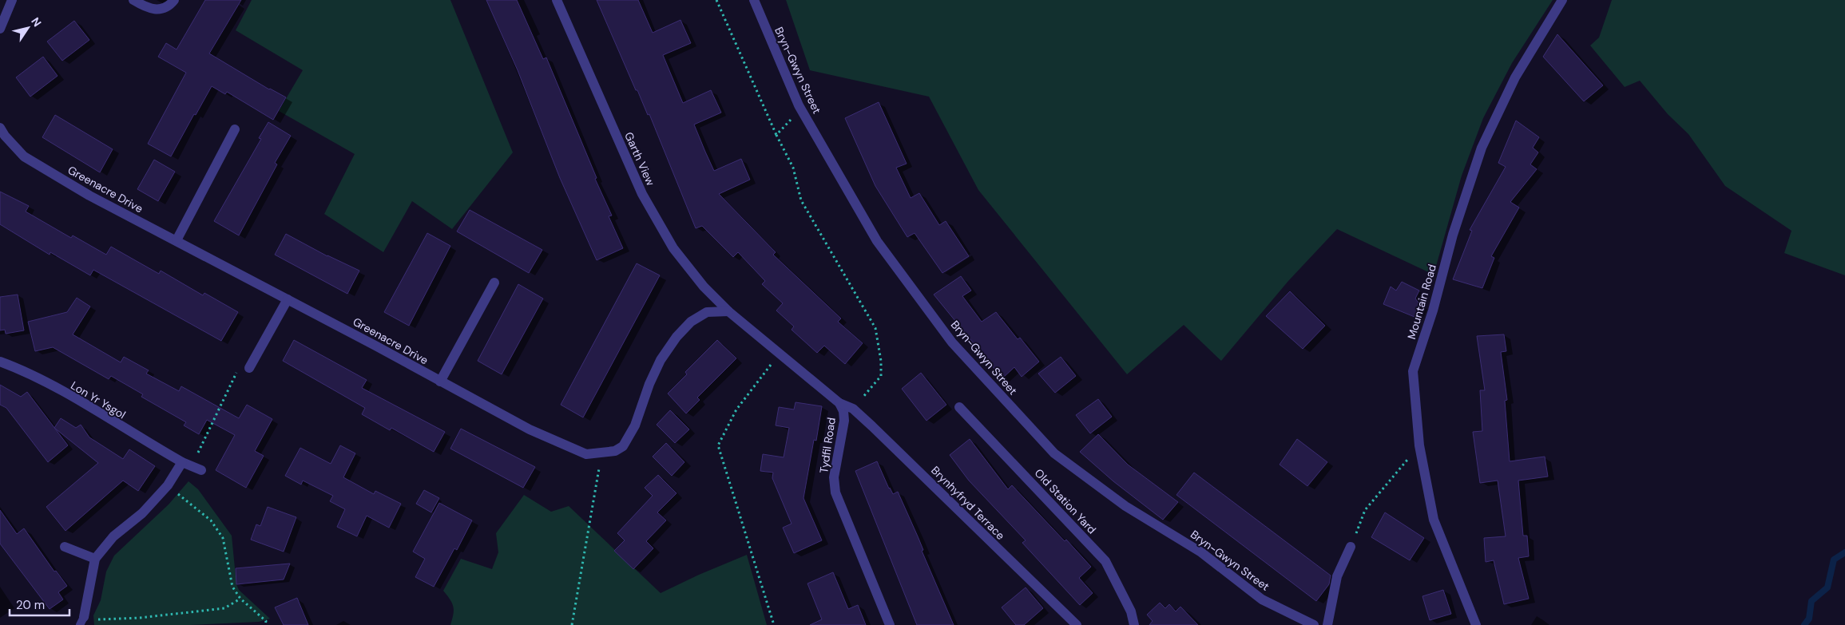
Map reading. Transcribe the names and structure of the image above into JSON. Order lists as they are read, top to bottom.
{
  "streets": {
    "street": [
      "Bryn-Gwyn Street",
      "Garth View",
      "Greenacre Drive",
      "Mountain Road",
      "Lon Yr Ysgol",
      "Tydfil Road",
      "Old Station Yard",
      "Brynhyfryd Terrace"
    ]
  },
  "crossings": [
    ["Garth View", "Greenacre Drive"],
    ["Garth View", "Tydfil Road"],
    ["Greenacre Drive", "Tydfil Road"],
    ["Tydfil Road", "Brynhyfryd Terrace"]
  ],
  "scale_bar": "20 m",
  "north": "top right"
}
